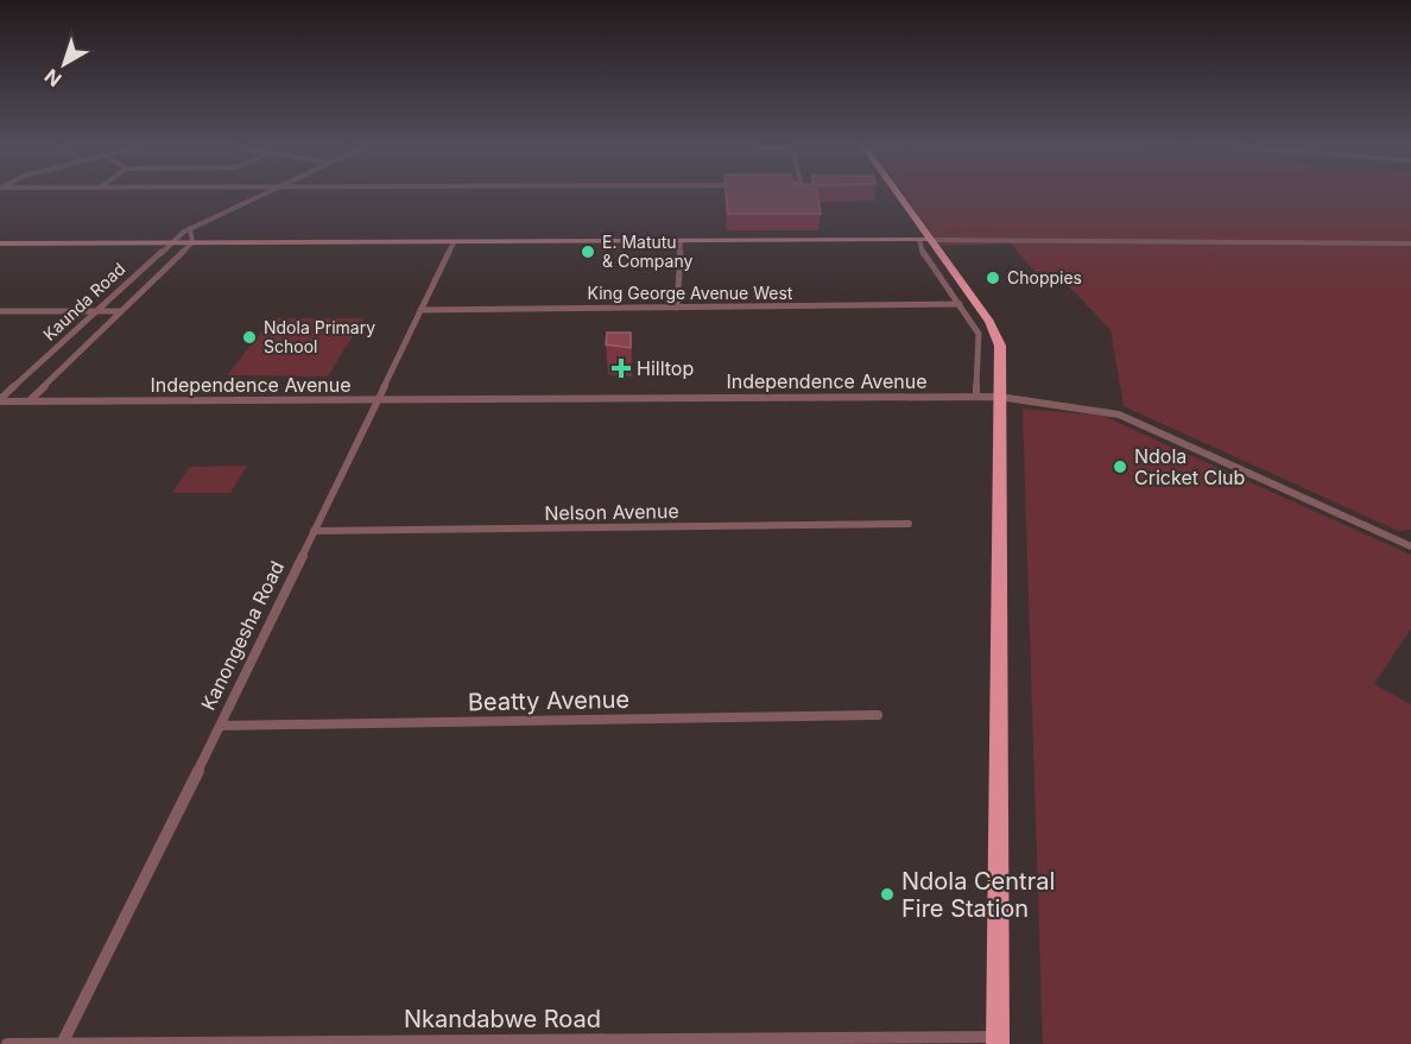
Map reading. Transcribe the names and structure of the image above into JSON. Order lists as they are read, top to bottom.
{
  "streets": {
    "street": [
      "King George Avenue West",
      "Kaunda Road",
      "Independence Avenue",
      "Nelson Avenue",
      "Kanongesha Road",
      "Beatty Avenue",
      "Nkandabwe Road"
    ]
  },
  "crossings": [
    ["King George Avenue West", "Kanongesha Road"],
    ["Kaunda Road", "Independence Avenue"],
    ["Independence Avenue", "Kanongesha Road"],
    ["Nelson Avenue", "Kanongesha Road"],
    ["Kanongesha Road", "Beatty Avenue"],
    ["Kanongesha Road", "Nkandabwe Road"]
  ],
  "places": {
    "other": [
      "E. Matutu & Company",
      "Choppies",
      "Ndola Primary School",
      "Ndola Cricket Club",
      "Ndola Central Fire Station"
    ],
    "health": ["Hilltop"]
  },
  "north": "bottom left"
}
